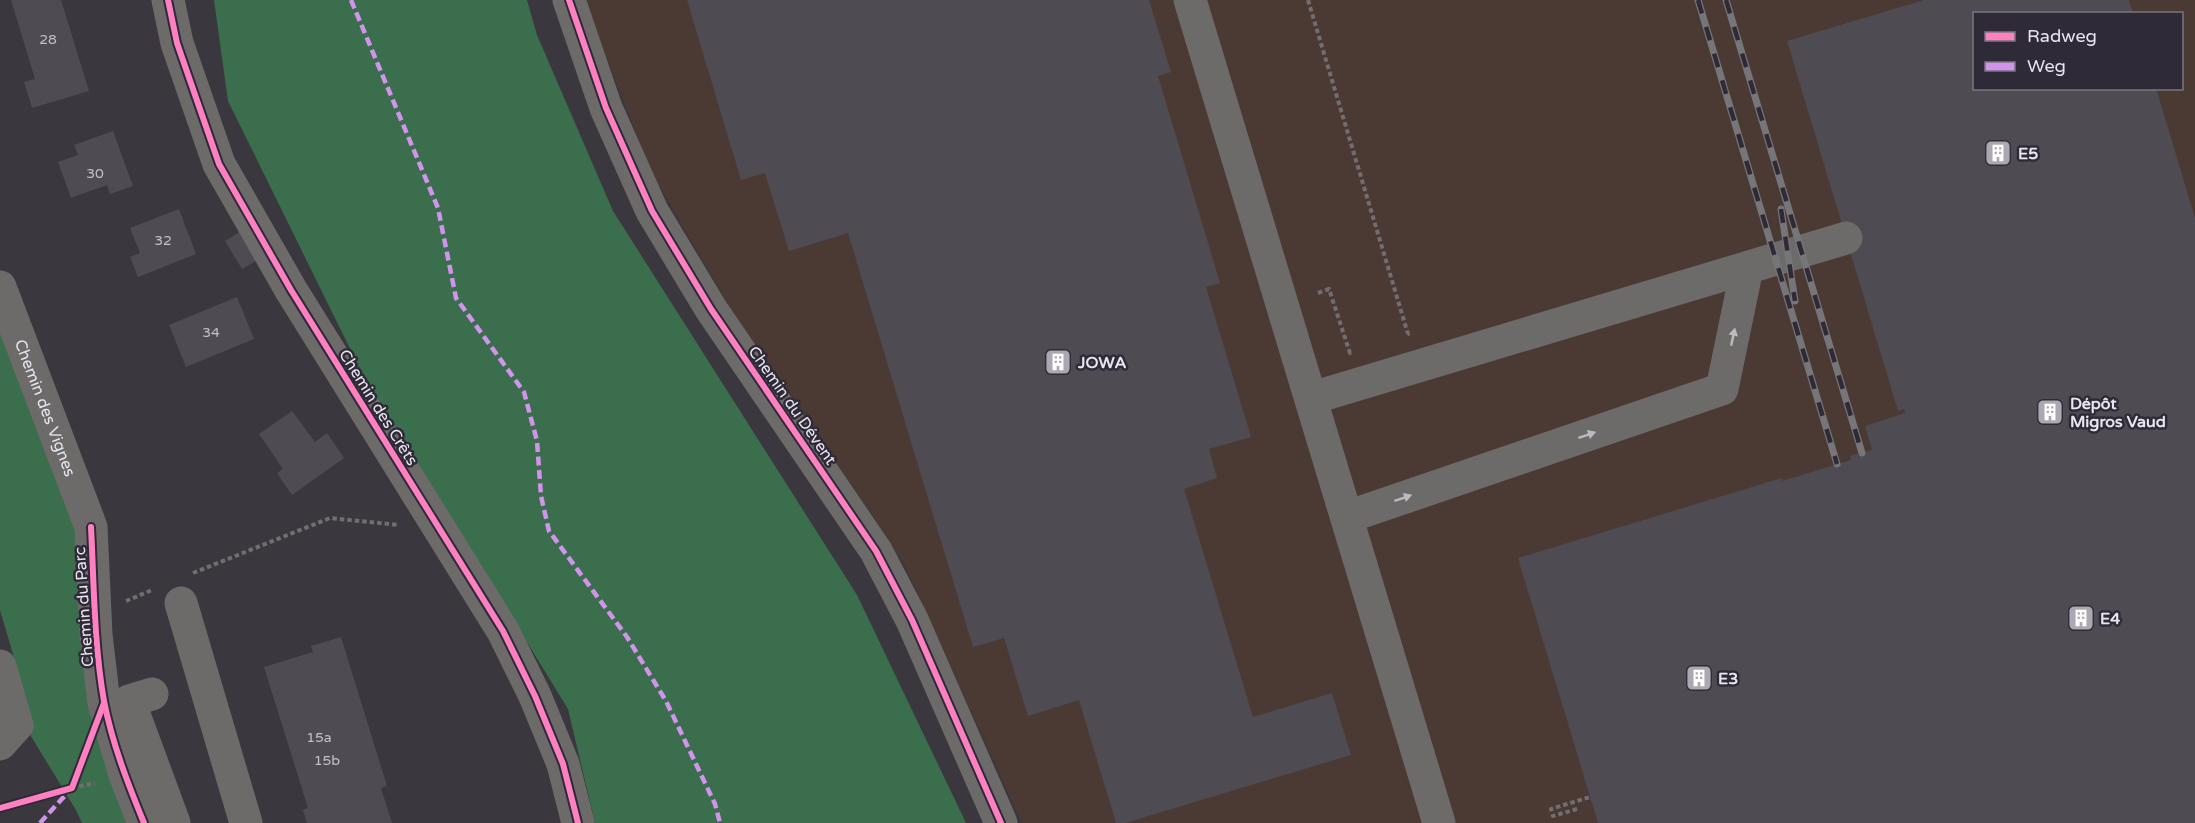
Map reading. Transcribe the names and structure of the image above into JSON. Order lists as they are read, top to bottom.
{
  "streets": {
    "street": [
      "Chemin du Dévent",
      "Chemin des Vignes",
      "Chemin des Crêts",
      "Chemin du Parc"
    ]
  },
  "crossings": [
    ["Chemin des Vignes", "Chemin du Parc"]
  ],
  "places": {
    "building": [
      "E5",
      "JOWA",
      "Dépôt Migros Vaud",
      "E4",
      "E3"
    ]
  },
  "house_numbers": [
    "28",
    "30",
    "32",
    "34",
    "15a",
    "15b"
  ],
  "legend": ["Radweg", "Weg"]
}
